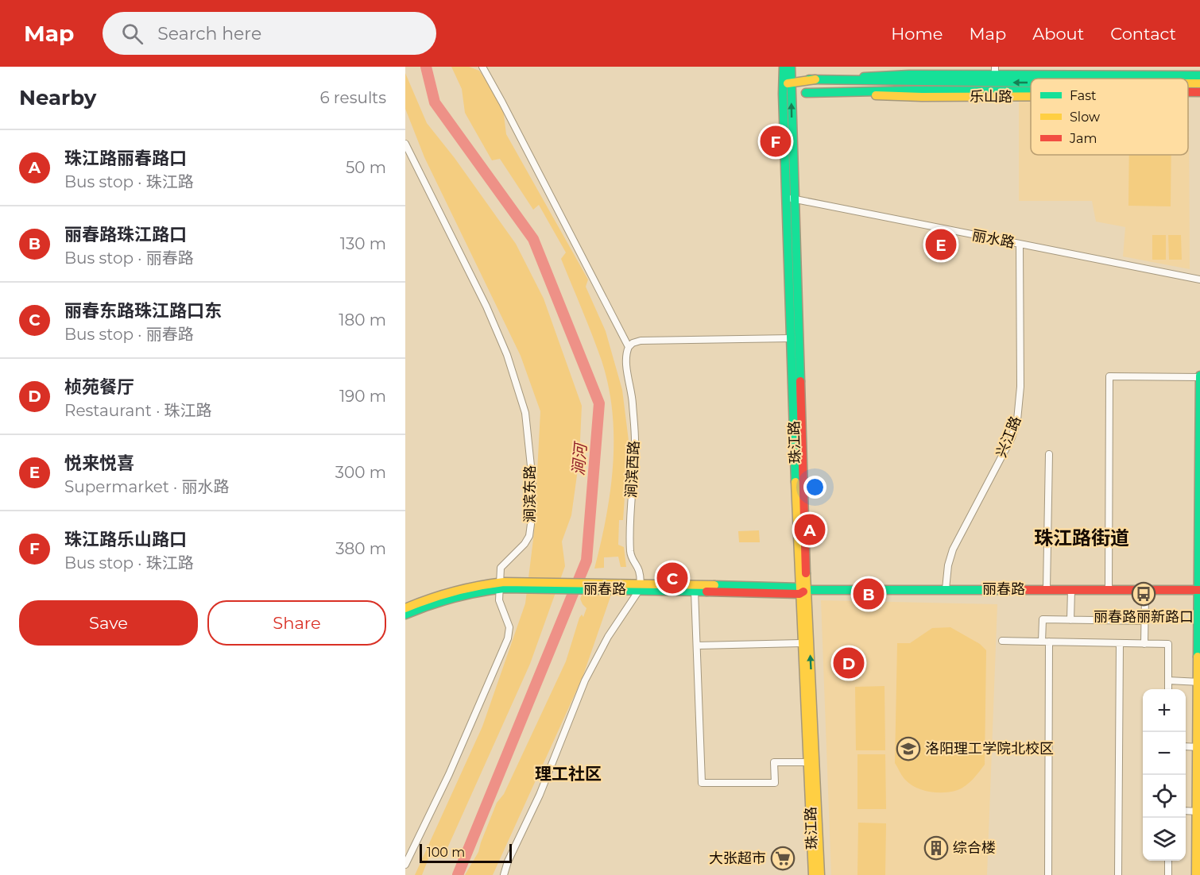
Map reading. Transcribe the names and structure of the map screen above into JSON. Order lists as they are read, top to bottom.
{
  "streets": {
    "main road": ["乐山路", "珠江路", "丽春路"],
    "street": [
      "丽水路",
      "兴江路",
      "涧滨西路",
      "涧滨东路"
    ]
  },
  "crossings": [
    ["乐山路", "珠江路"],
    ["丽水路", "兴江路"],
    ["丽水路", "珠江路"],
    ["兴江路", "丽春路"],
    ["珠江路", "丽春路"],
    ["涧滨西路", "丽春路"],
    ["涧滨东路", "丽春路"]
  ],
  "districts": ["珠江路街道", "理工社区"],
  "water": ["涧河"],
  "places": {
    "bus stop": ["丽春路丽新路口"],
    "school or university": ["洛阳理工学院北校区"],
    "building": ["综合楼"],
    "supermarket": ["大张超市"]
  },
  "legend": ["Fast", "Slow", "Jam"],
  "scale_bar": "100 m",
  "page": {
    "header": "Map",
    "search": "Search here",
    "nav": [
      "Home",
      "Map",
      "About",
      "Contact"
    ],
    "heading": ["Nearby", "6 results"],
    "pins": [
      "F",
      "E",
      "A",
      "C",
      "B",
      "D"
    ],
    "list": [
      {
        "mark": "A",
        "name": "珠江路丽春路口",
        "note": "Bus stop · 珠江路",
        "value": "50 m"
      },
      {
        "mark": "B",
        "name": "丽春路珠江路口",
        "note": "Bus stop · 丽春路",
        "value": "130 m"
      },
      {
        "mark": "C",
        "name": "丽春东路珠江路口东",
        "note": "Bus stop · 丽春路",
        "value": "180 m"
      },
      {
        "mark": "D",
        "name": "桢苑餐厅",
        "note": "Restaurant · 珠江路",
        "value": "190 m"
      },
      {
        "mark": "E",
        "name": "悦来悦喜",
        "note": "Supermarket · 丽水路",
        "value": "300 m"
      },
      {
        "mark": "F",
        "name": "珠江路乐山路口",
        "note": "Bus stop · 珠江路",
        "value": "380 m"
      }
    ],
    "buttons": ["Save", "Share"],
    "map_buttons": ["+", "−"],
    "scale": "100 m"
  }
}
